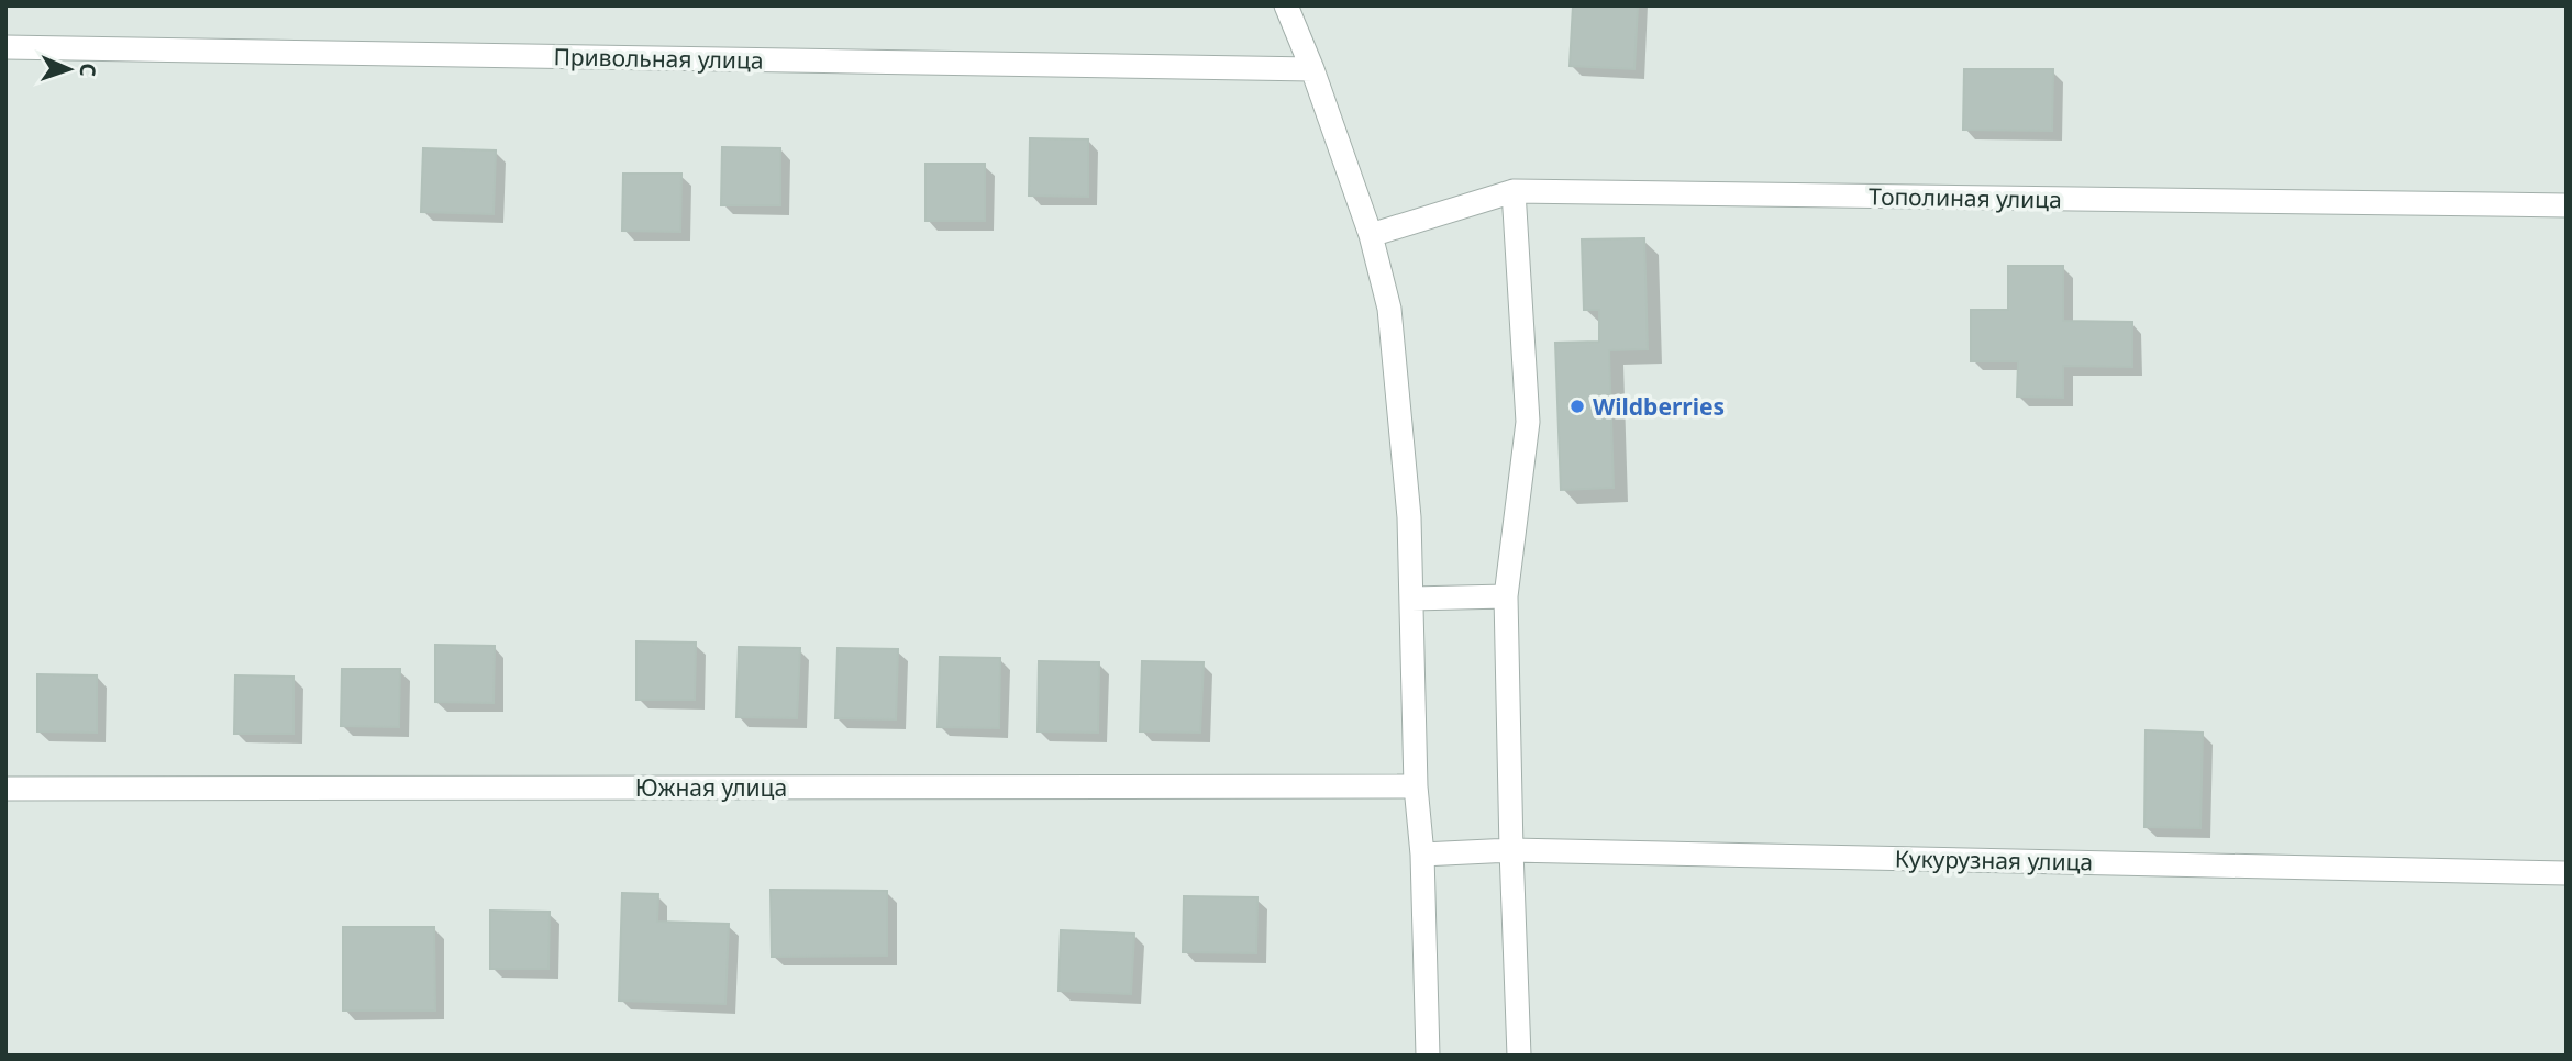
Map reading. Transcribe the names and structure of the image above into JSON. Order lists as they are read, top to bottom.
{
  "streets": {
    "street": [
      "Привольная улица",
      "Тополиная улица",
      "Южная улица",
      "Кукурузная улица"
    ]
  },
  "places": ["Wildberries"],
  "north": "right"
}
